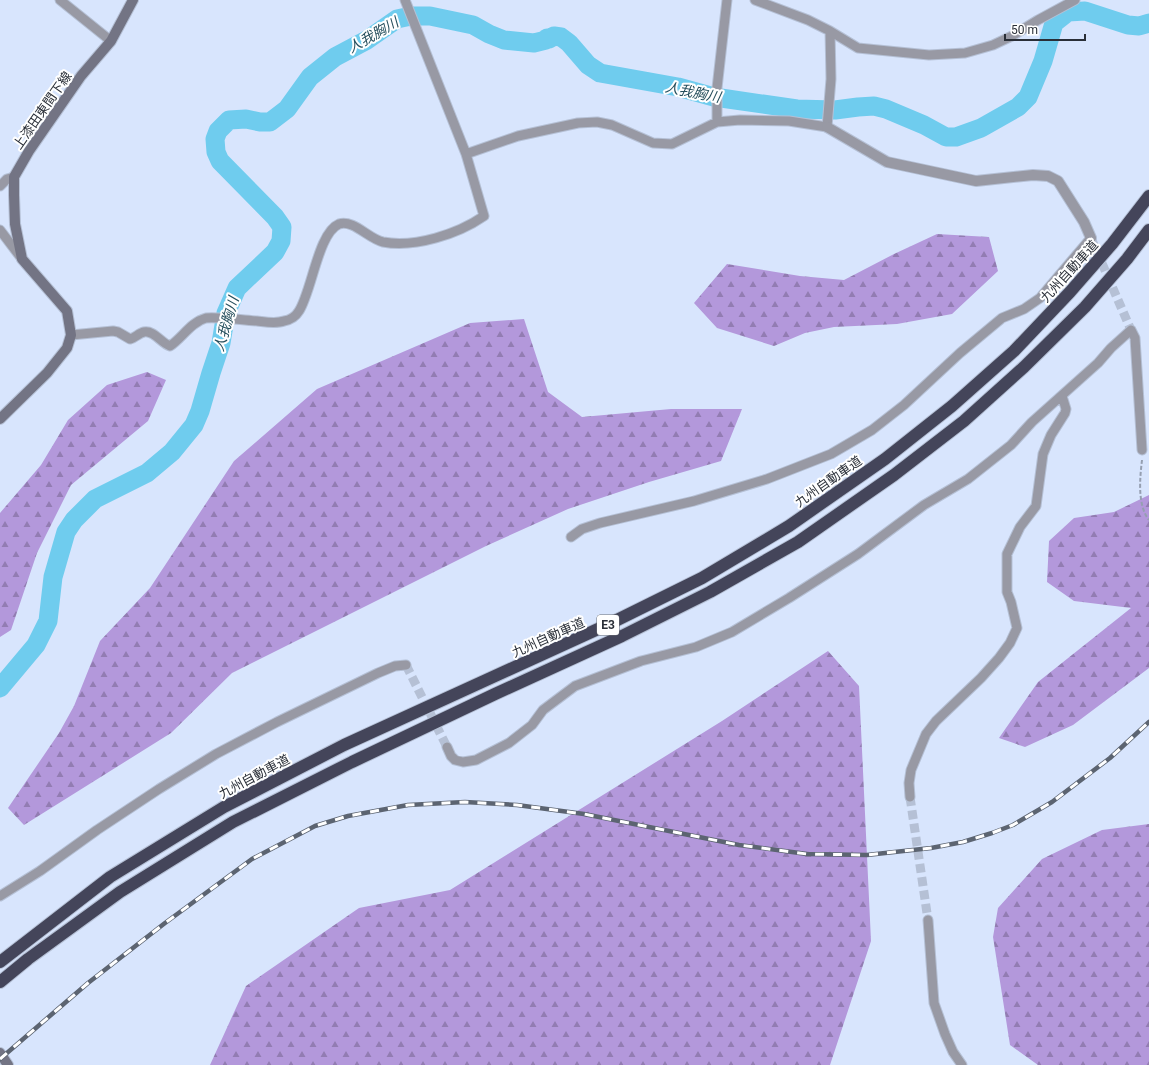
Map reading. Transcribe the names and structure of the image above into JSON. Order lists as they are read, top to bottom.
{
  "streets": {
    "highway": ["九州自動車道", "E3"],
    "main road": ["上漆田東間下線"]
  },
  "water": ["人我胸川"],
  "scale_bar": "50 m"
}
